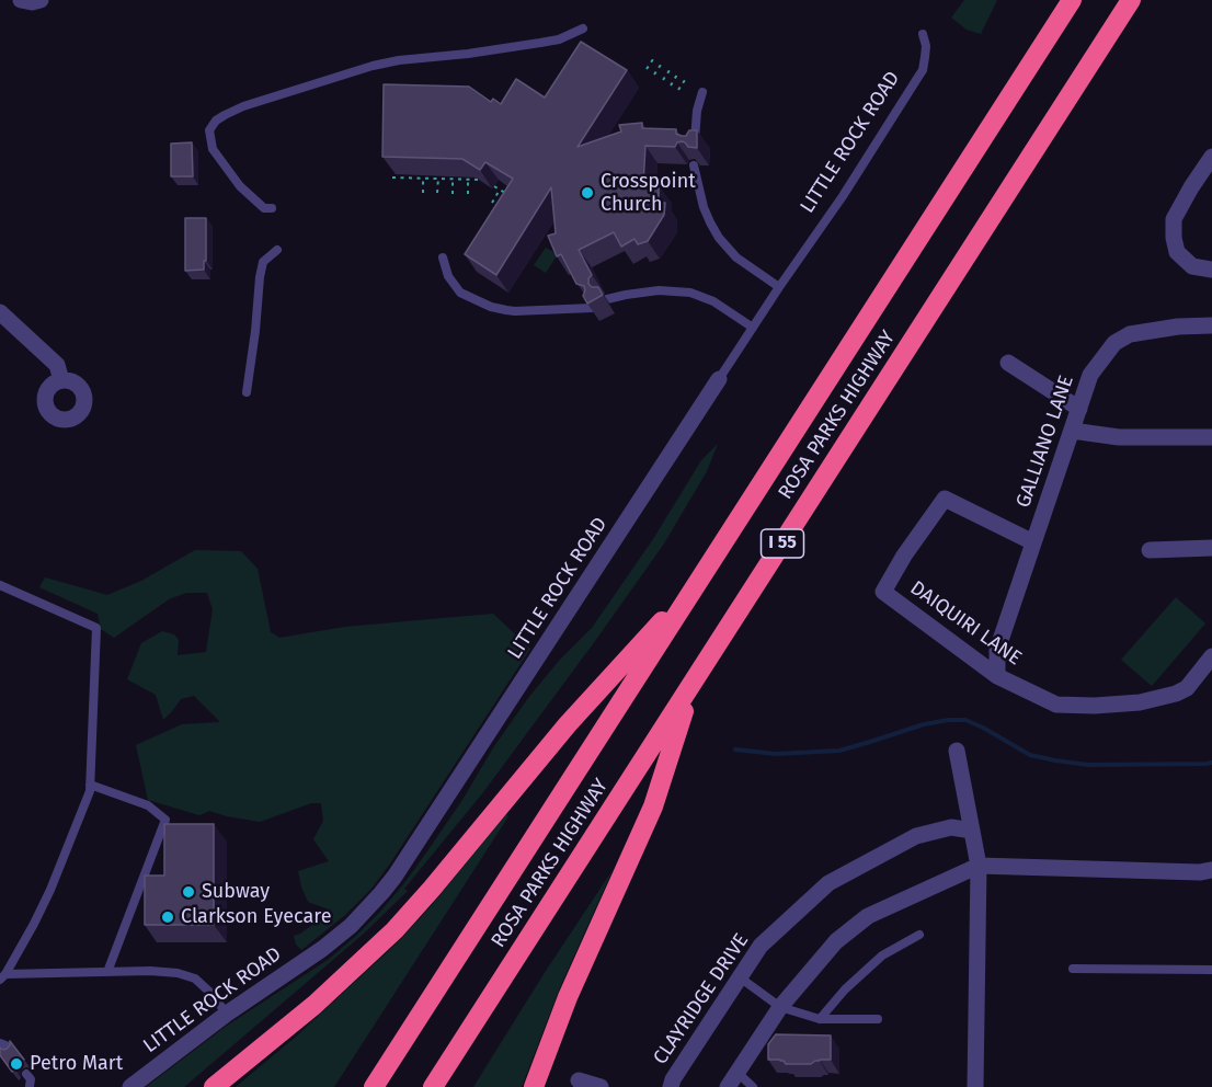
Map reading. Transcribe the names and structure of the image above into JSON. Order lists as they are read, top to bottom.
{
  "streets": {
    "highway": ["ROSA PARKS HIGHWAY", "I 55"],
    "street": [
      "LITTLE ROCK ROAD",
      "GALLIANO LANE",
      "DAIQUIRI LANE",
      "CLAYRIDGE DRIVE"
    ]
  },
  "crossings": [
    ["GALLIANO LANE", "DAIQUIRI LANE"]
  ],
  "places": [
    "Crosspoint Church",
    "Subway",
    "Clarkson Eyecare",
    "Petro Mart"
  ]
}
